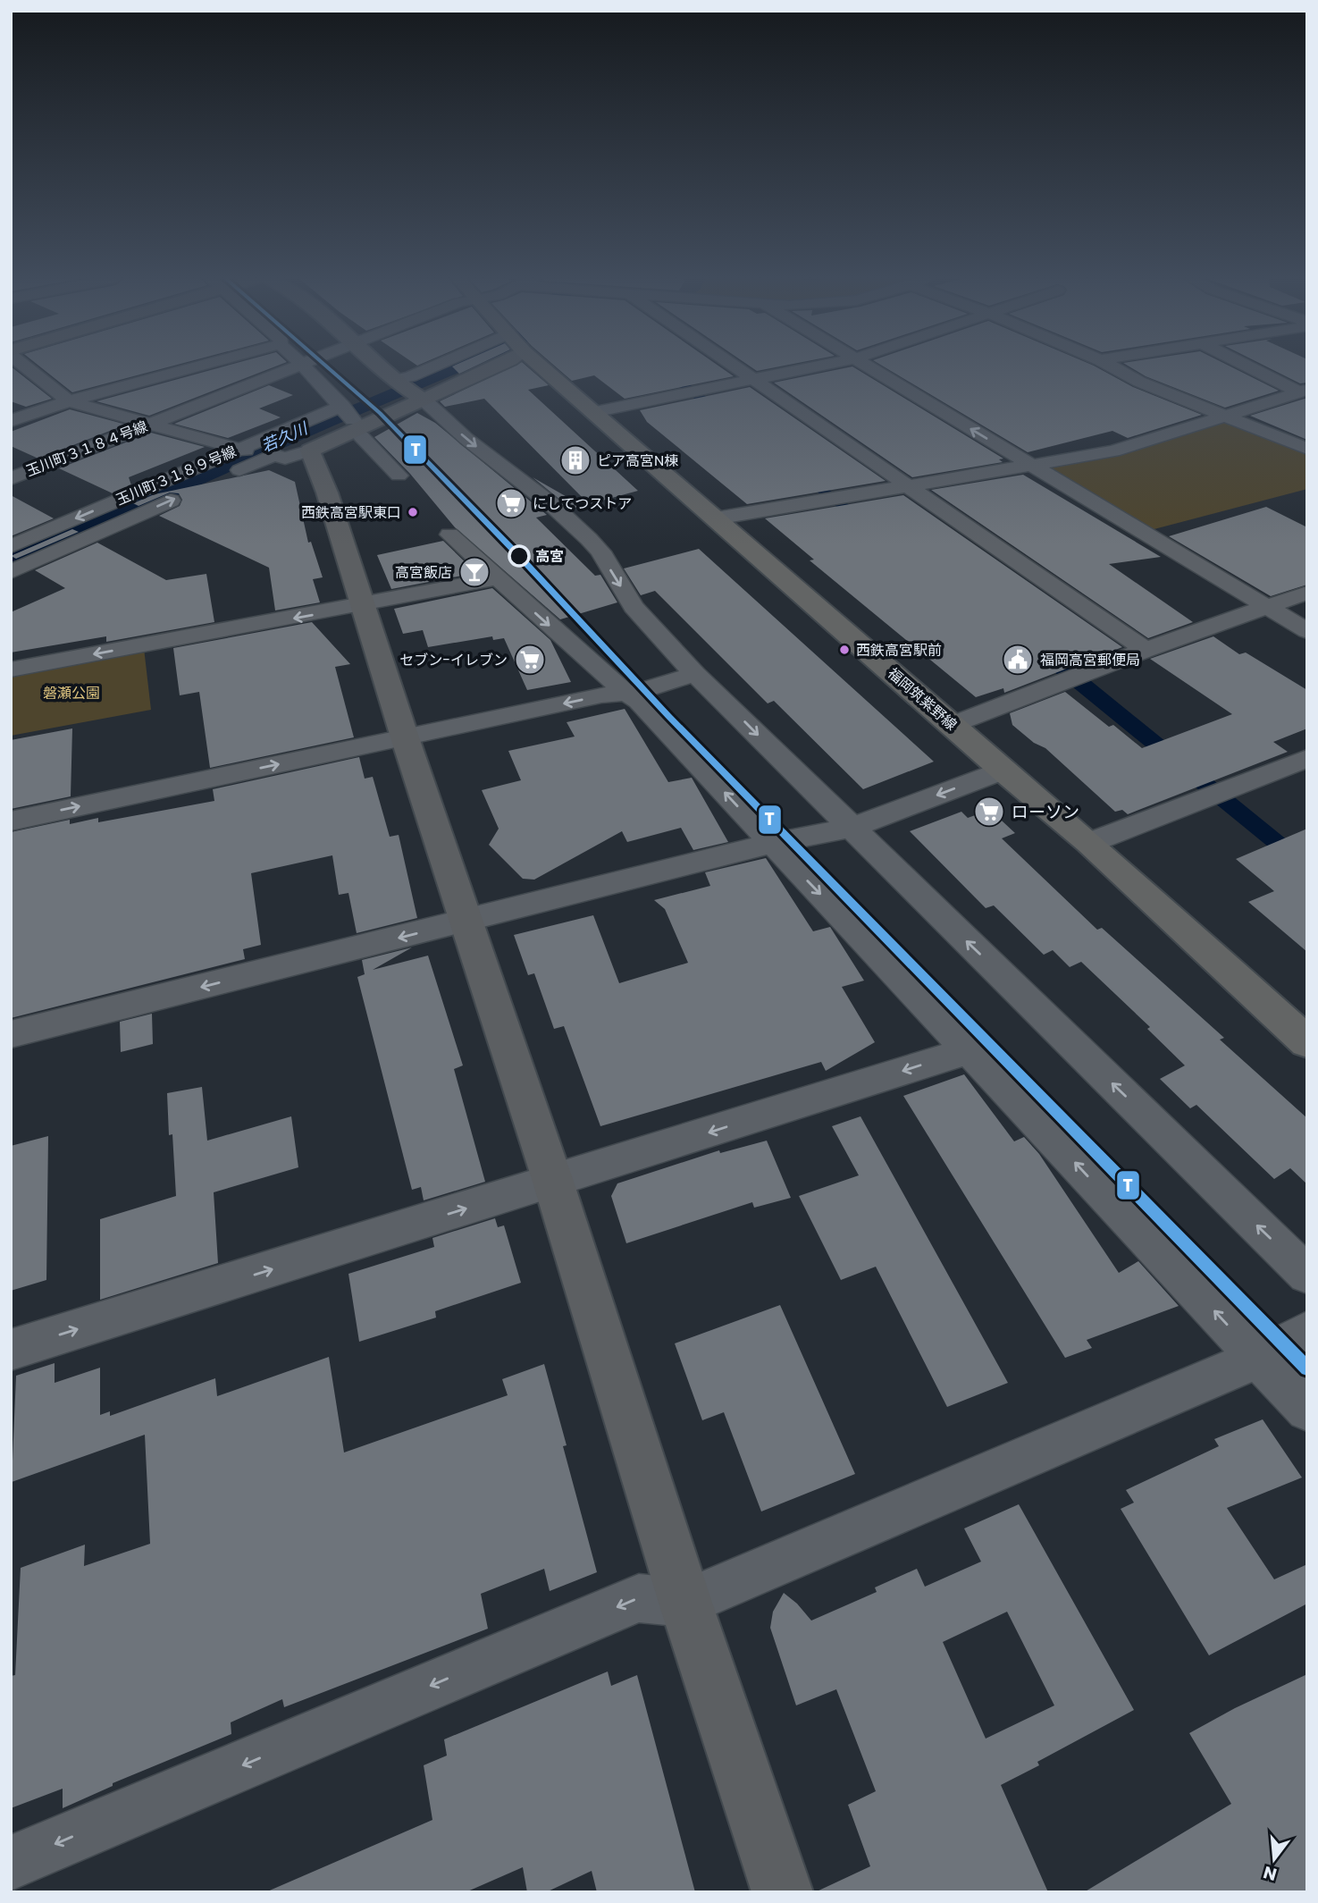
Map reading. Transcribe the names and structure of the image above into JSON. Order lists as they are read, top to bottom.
{
  "streets": {
    "main road": ["福岡筑紫野線"],
    "street": ["玉川町３１８４号線", "玉川町３１８９号線"]
  },
  "water": ["若久川"],
  "parks": ["磐瀬公園"],
  "places": {
    "building": ["ピア高宮N棟"],
    "supermarket": ["にしてつストア", "セブン-イレブン", "ローソン"],
    "other": ["西鉄高宮駅東口", "高宮", "西鉄高宮駅前"],
    "bar": ["高宮飯店"],
    "public building": ["福岡高宮郵便局"]
  },
  "lines": ["transit line T"],
  "north": "bottom"
}
